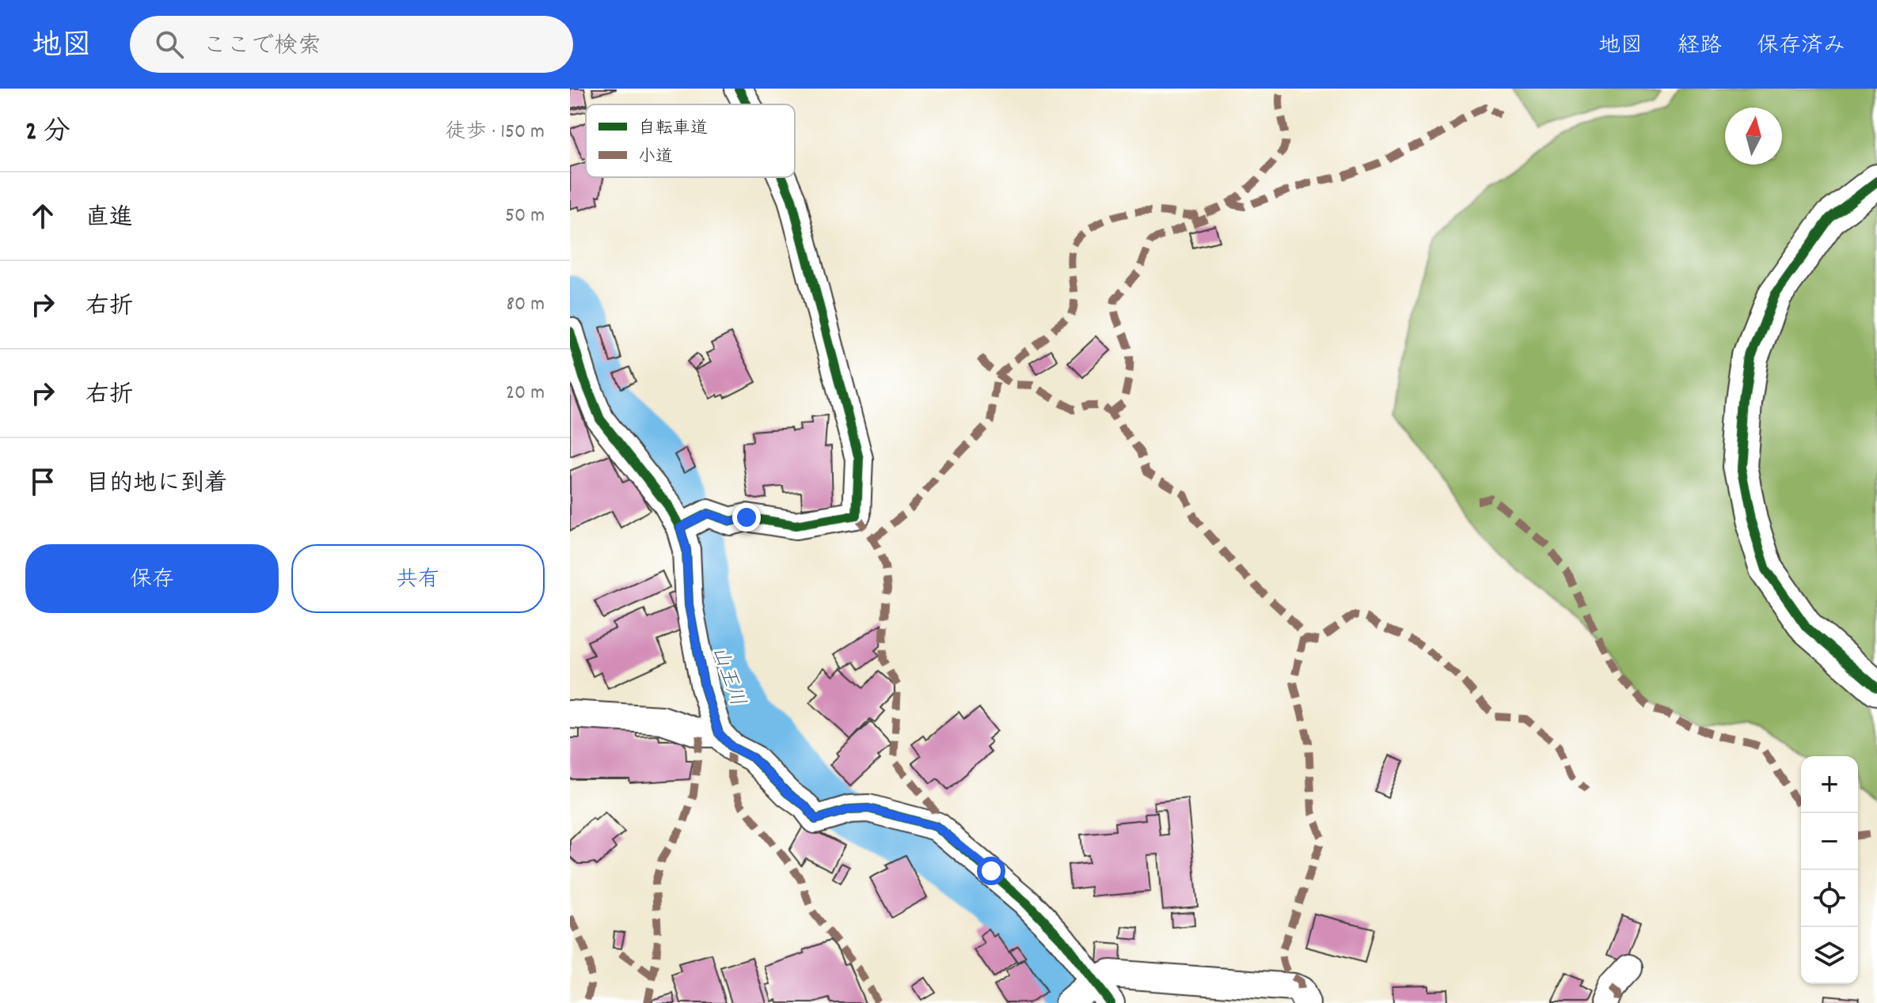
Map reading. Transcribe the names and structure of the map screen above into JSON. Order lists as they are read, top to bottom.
{
  "water": ["山王川"],
  "legend": ["自転車道", "小道"],
  "north": "top",
  "page": {
    "header": "地図",
    "search": "ここで検索",
    "nav": ["地図", "経路", "保存済み"],
    "heading": ["2 分", "徒歩 · 150 m"],
    "list": [
      ["直進", "50 m"],
      ["右折", "80 m"],
      ["右折", "20 m"],
      "目的地に到着"
    ],
    "buttons": ["保存", "共有"],
    "map_buttons": ["+", "−"]
  }
}
